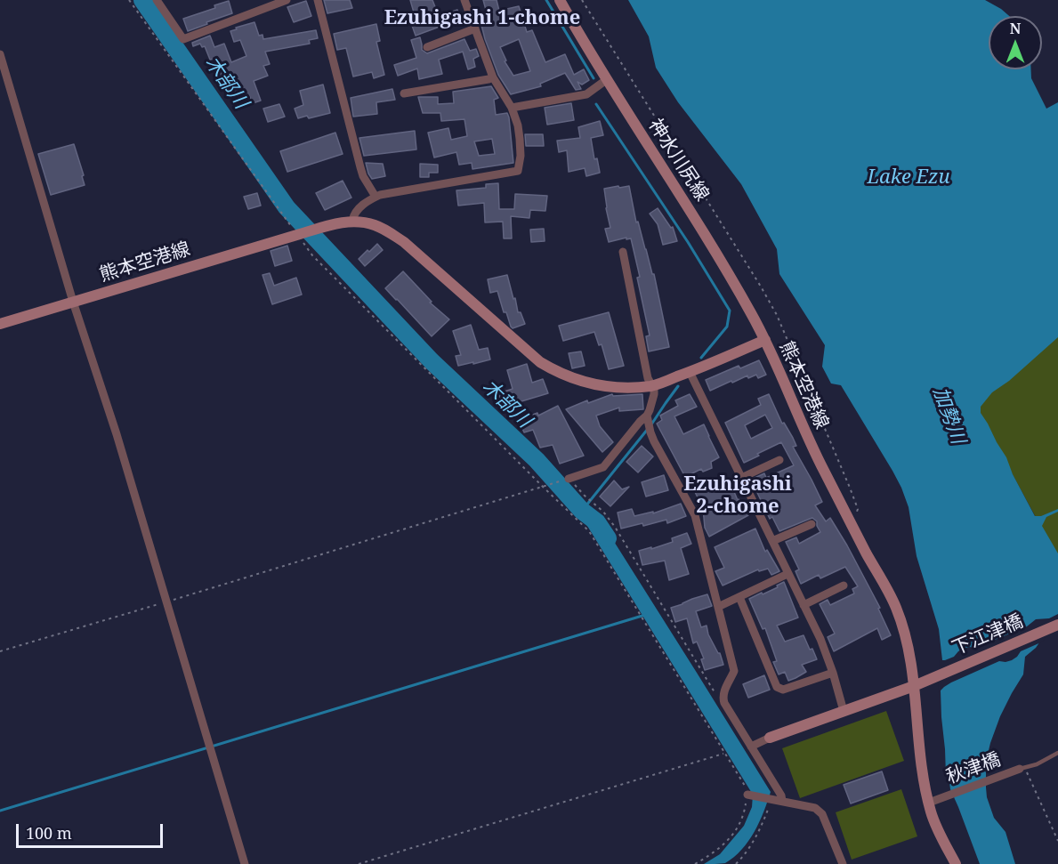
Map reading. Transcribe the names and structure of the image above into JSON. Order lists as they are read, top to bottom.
{
  "streets": {
    "main road": ["神水川尻線", "熊本空港線", "下江津橋"],
    "street": ["秋津橋"]
  },
  "crossings": [
    ["神水川尻線", "熊本空港線"],
    ["熊本空港線", "下江津橋"],
    ["熊本空港線", "秋津橋"]
  ],
  "districts": ["Ezuhigashi 1-chome", "Ezuhigashi 2-chome"],
  "water": ["木部川", "Lake Ezu", "加勢川"],
  "scale_bar": "100 m",
  "north": "top"
}
